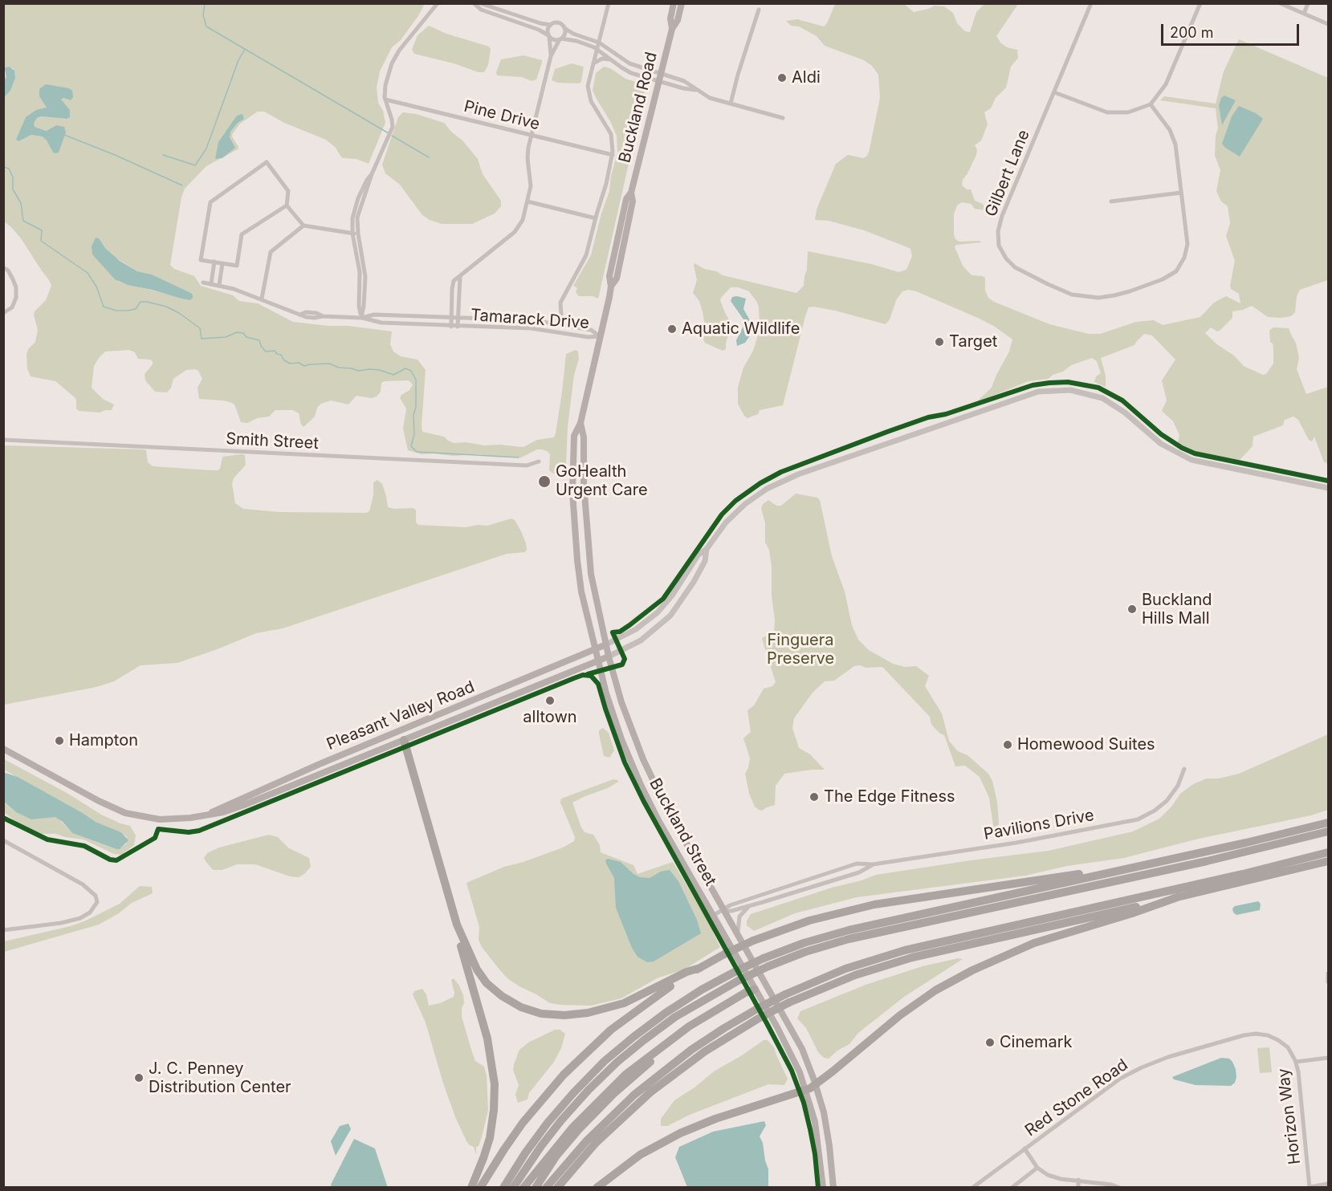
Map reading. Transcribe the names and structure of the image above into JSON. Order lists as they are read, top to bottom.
{
  "streets": {
    "main road": ["Buckland Road", "Pleasant Valley Road", "Buckland Street"],
    "street": [
      "Pine Drive",
      "Gilbert Lane",
      "Tamarack Drive",
      "Smith Street",
      "Pavilions Drive",
      "Red Stone Road",
      "Horizon Way"
    ]
  },
  "crossings": [
    ["Buckland Road", "Tamarack Drive"],
    ["Buckland Road", "Buckland Street"],
    ["Pleasant Valley Road", "Buckland Street"],
    ["Pavilions Drive", "Buckland Street"],
    ["Red Stone Road", "Horizon Way"]
  ],
  "parks": ["Finguera Preserve"],
  "places": [
    "Aldi",
    "Aquatic Wildlife",
    "Target",
    "GoHealth Urgent Care",
    "Buckland Hills Mall",
    "alltown",
    "Hampton",
    "Homewood Suites",
    "The Edge Fitness",
    "Cinemark",
    "J. C. Penney Distribution Center"
  ],
  "scale_bar": "200 m"
}
